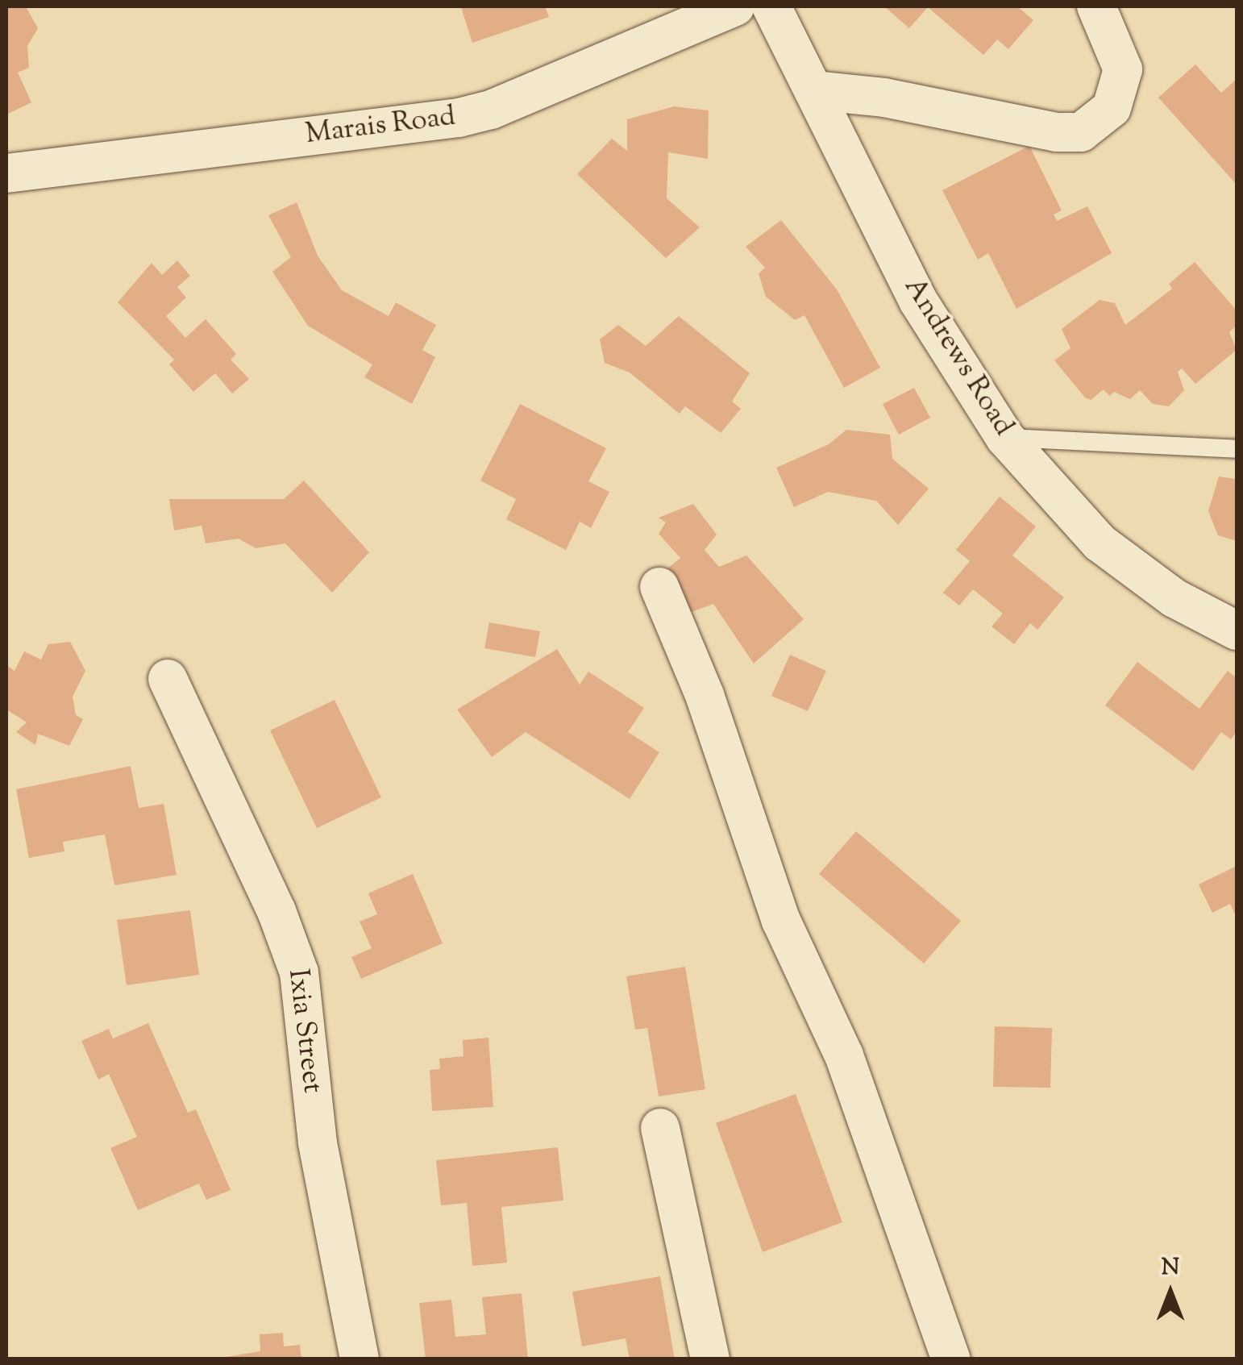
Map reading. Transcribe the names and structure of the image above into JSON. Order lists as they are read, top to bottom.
{
  "streets": {
    "street": ["Marais Road", "Andrews Road", "Ixia Street"]
  },
  "north": "top"
}
